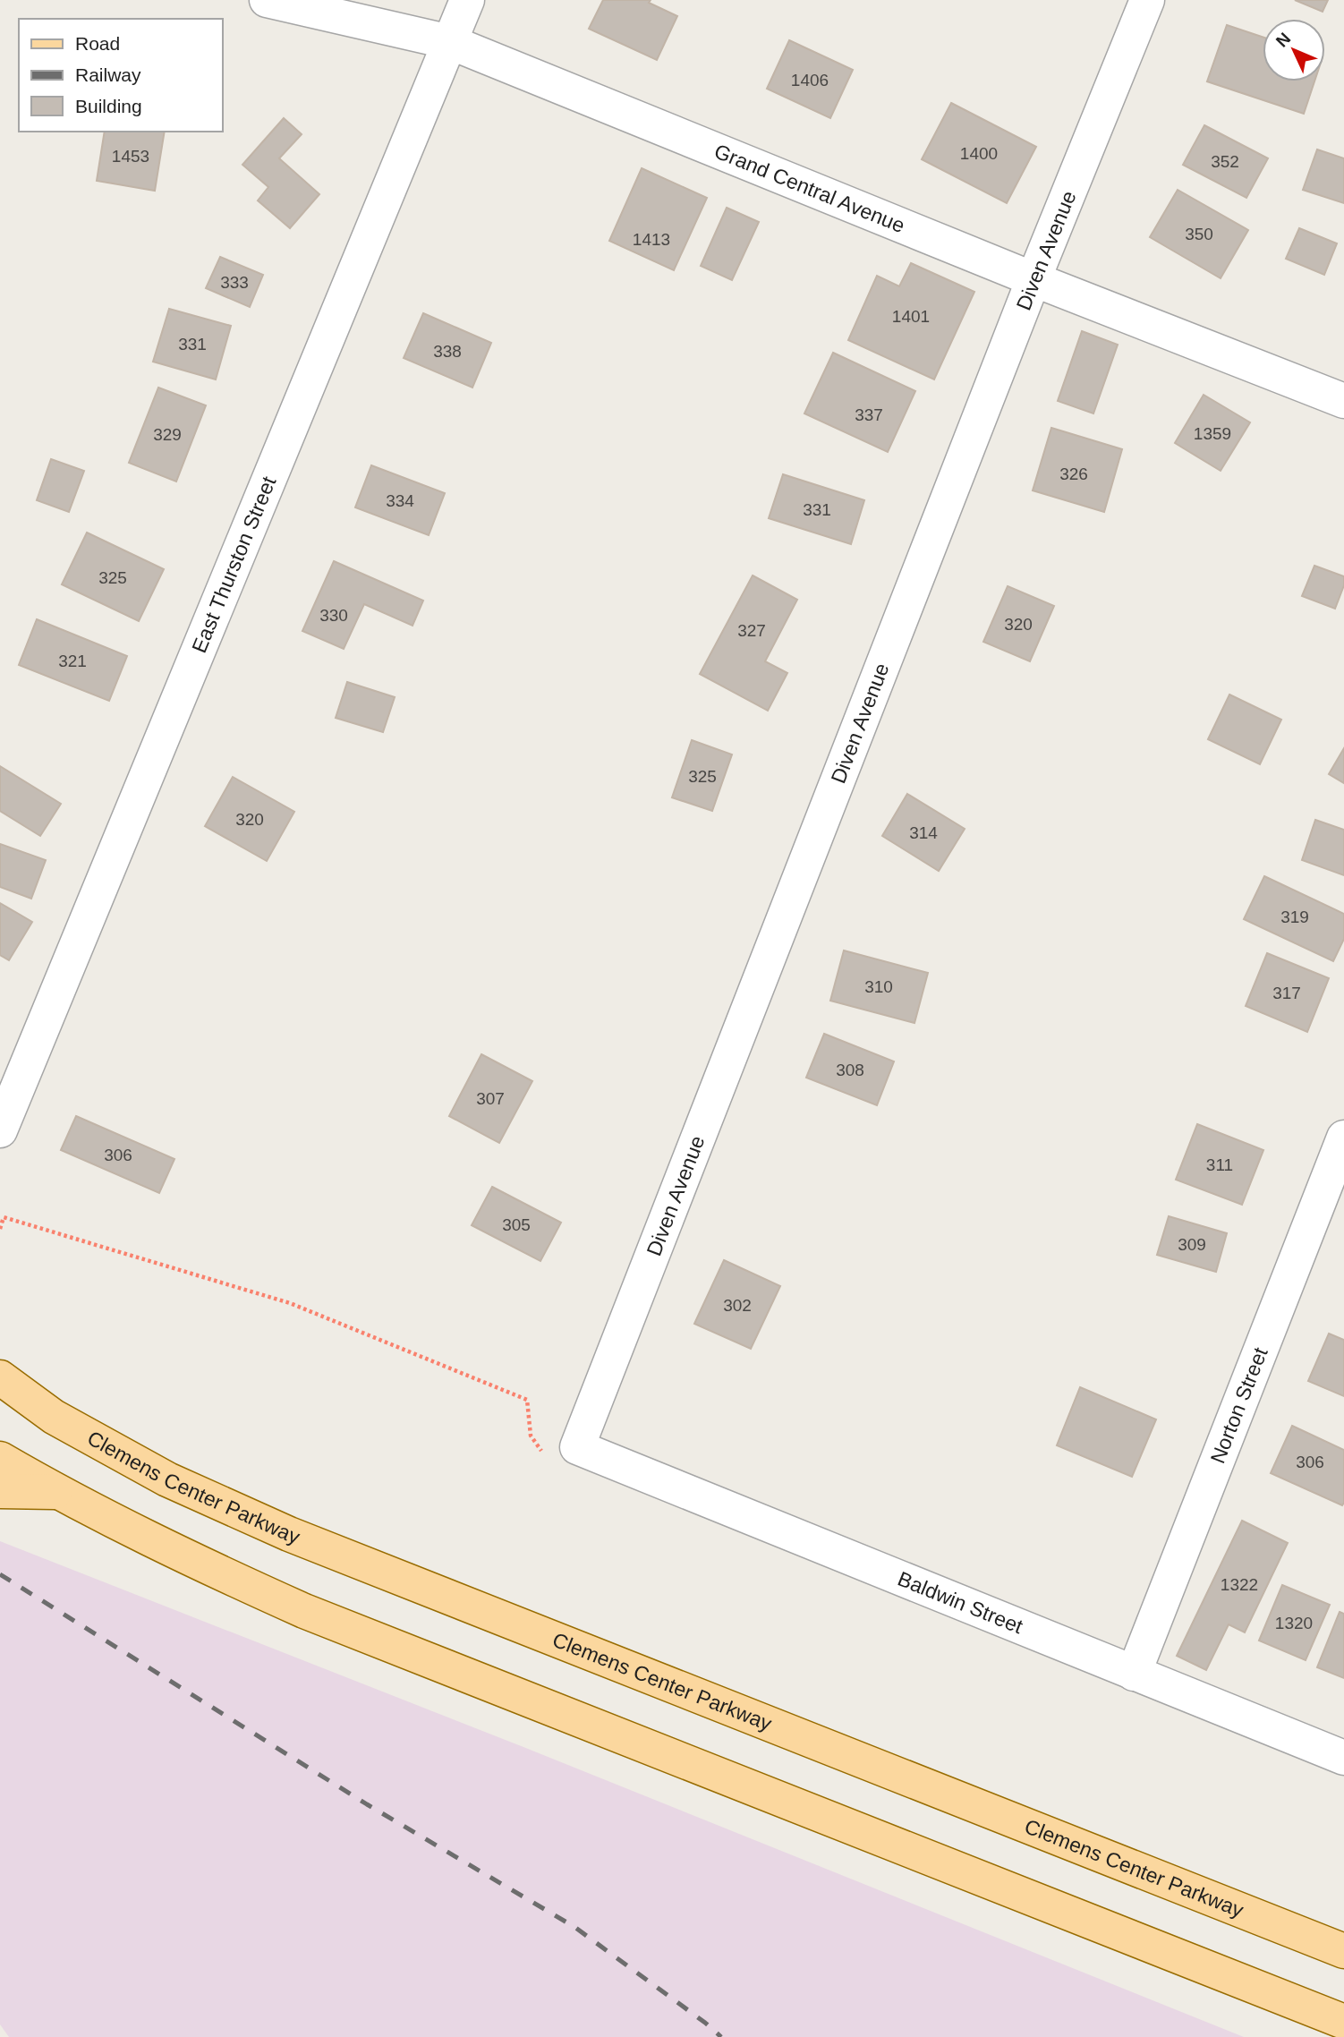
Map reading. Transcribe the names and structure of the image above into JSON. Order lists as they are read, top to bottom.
{
  "streets": {
    "main road": ["Clemens Center Parkway"],
    "street": [
      "Grand Central Avenue",
      "Diven Avenue",
      "East Thurston Street",
      "Norton Street",
      "Baldwin Street"
    ]
  },
  "crossings": [
    ["Grand Central Avenue", "Diven Avenue"],
    ["Grand Central Avenue", "East Thurston Street"],
    ["Diven Avenue", "Baldwin Street"],
    ["Norton Street", "Baldwin Street"]
  ],
  "house_numbers": [
    "1406",
    "1400",
    "1453",
    "352",
    "350",
    "1413",
    "333",
    "1401",
    "331",
    "338",
    "337",
    "1359",
    "329",
    "326",
    "334",
    "331",
    "325",
    "330",
    "320",
    "327",
    "321",
    "325",
    "320",
    "314",
    "319",
    "310",
    "317",
    "308",
    "307",
    "306",
    "311",
    "305",
    "309",
    "302",
    "306",
    "1322",
    "1320"
  ],
  "legend": ["Road", "Railway", "Building"],
  "north": "top left"
}
